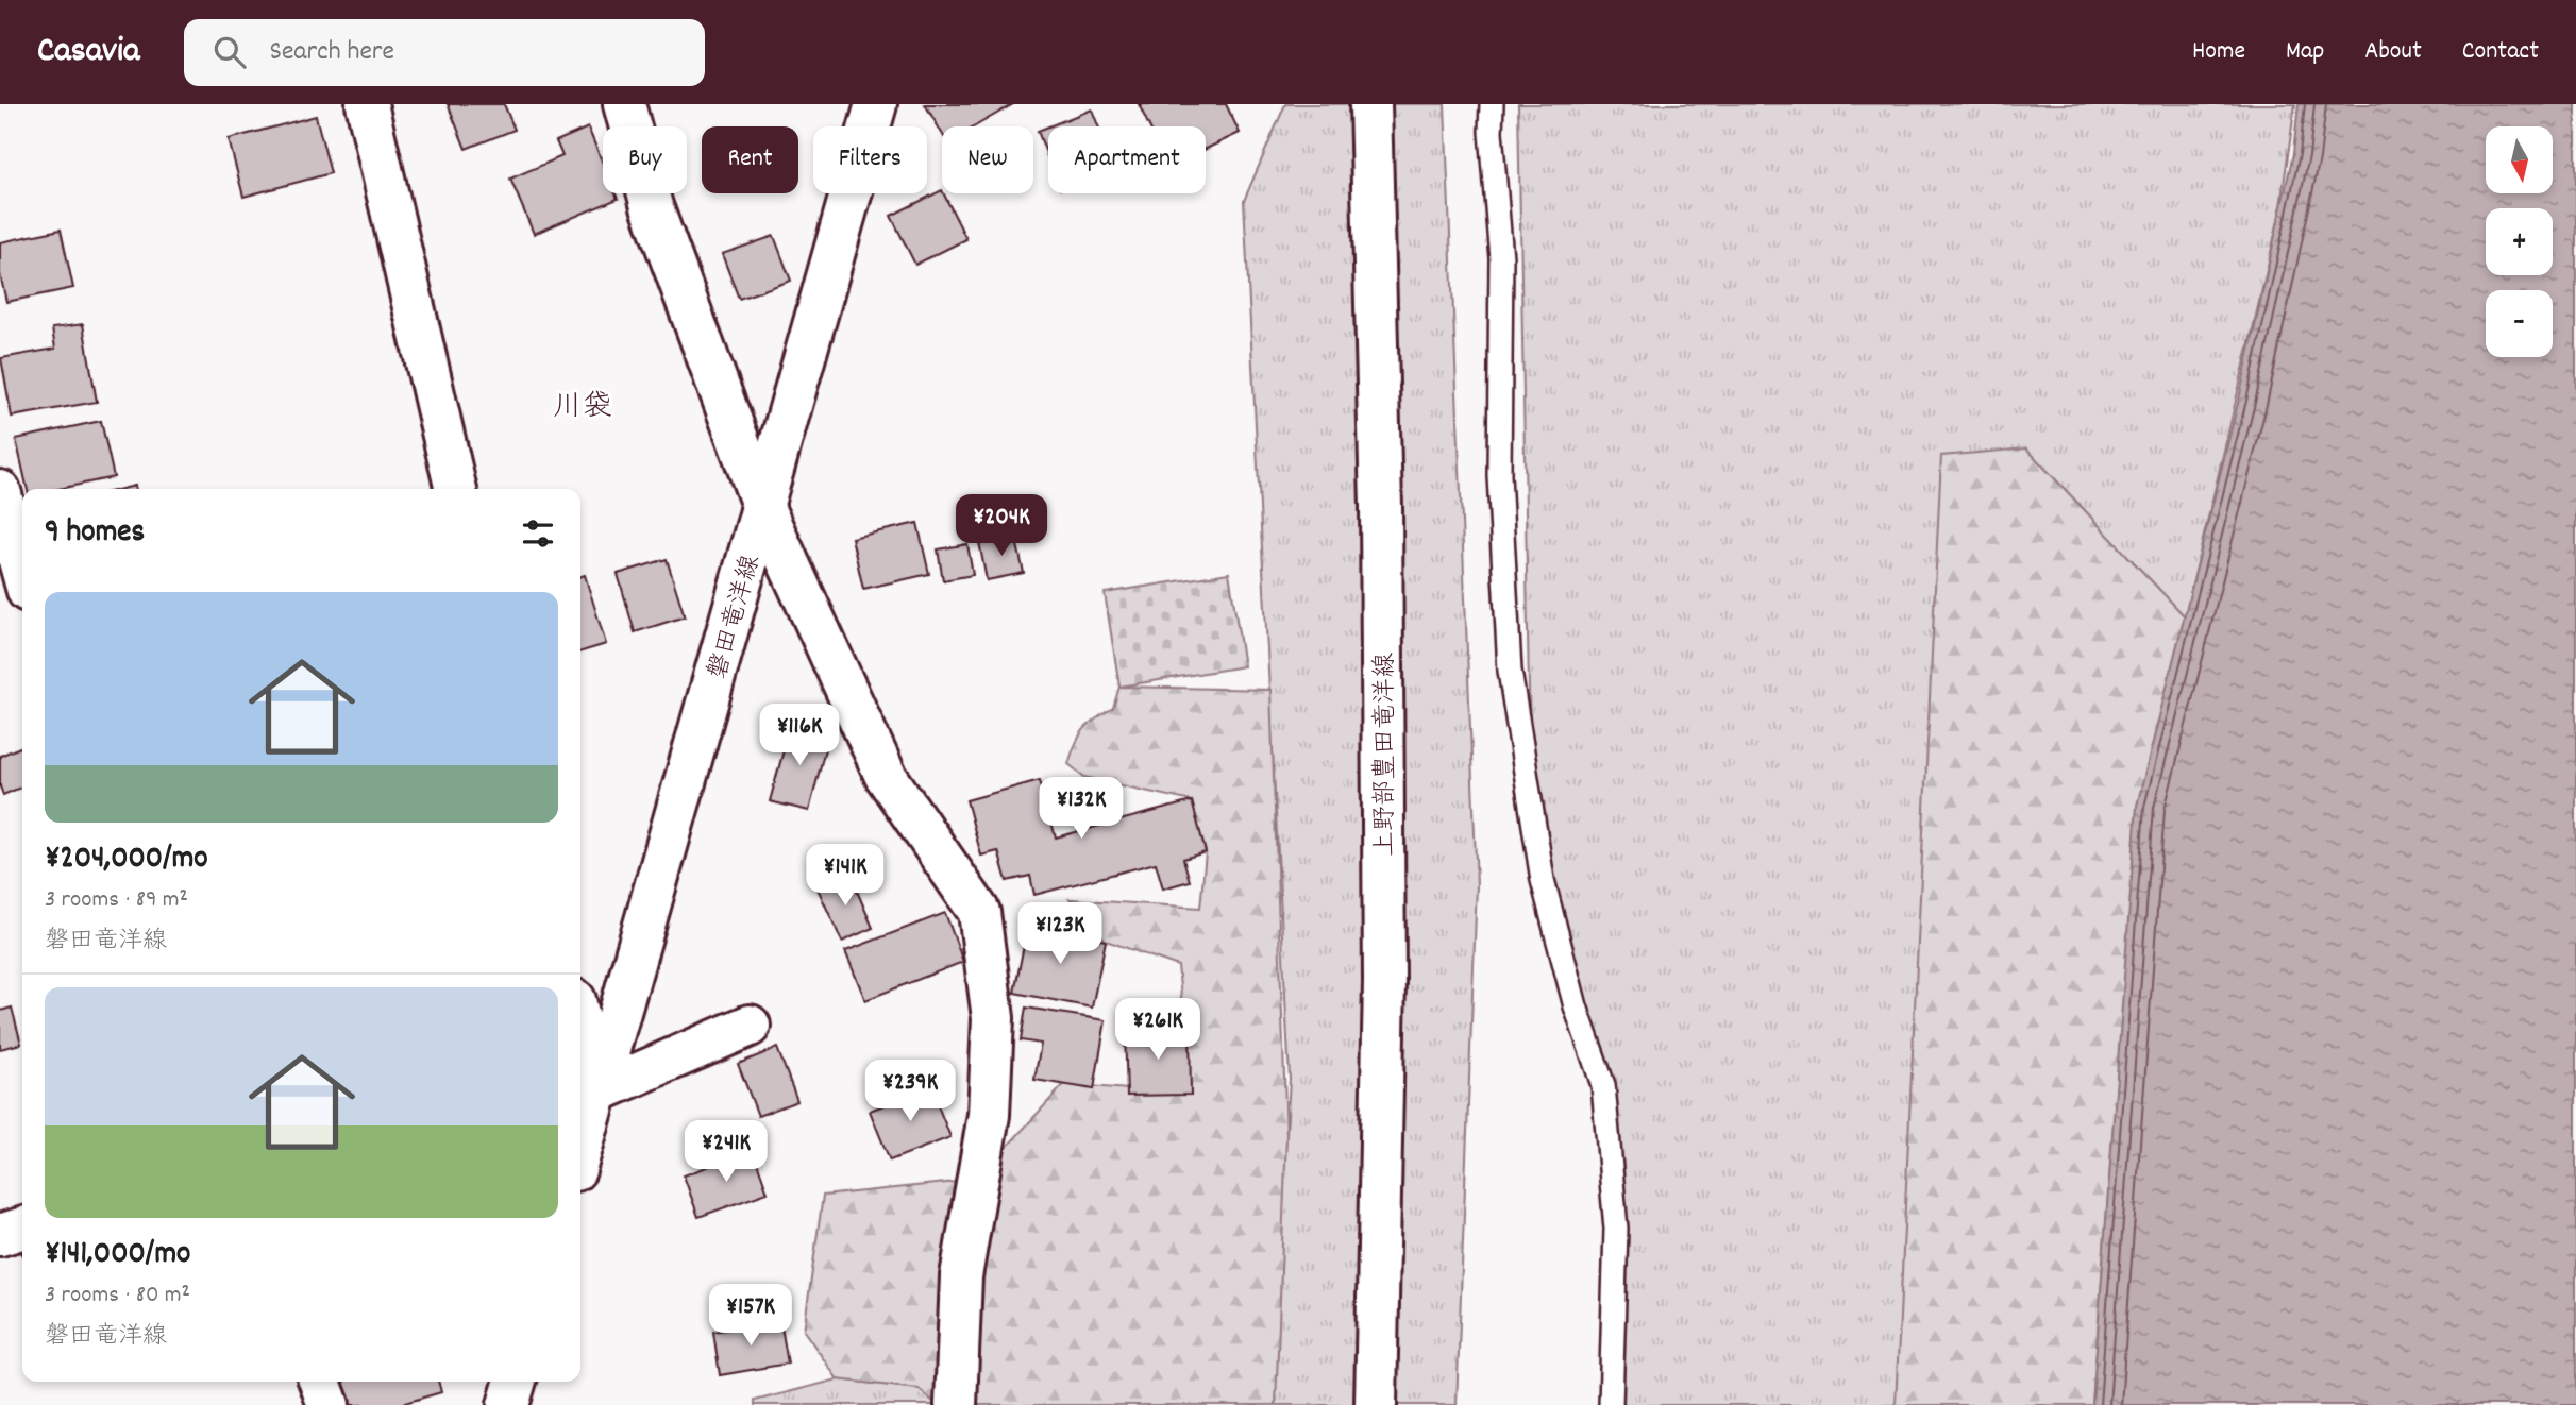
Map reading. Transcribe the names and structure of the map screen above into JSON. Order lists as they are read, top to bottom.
{
  "streets": {
    "main road": ["磐田竜洋線", "上野部豊田竜洋線"]
  },
  "districts": ["川袋"],
  "north": "bottom",
  "page": {
    "header": "Casavia",
    "search": "Search here",
    "nav": [
      "Home",
      "Map",
      "About",
      "Contact"
    ],
    "map_buttons": ["+", "−"],
    "chip": [
      "Buy",
      "Rent",
      "Filters",
      "New",
      "Apartment"
    ],
    "heading": "9 homes",
    "price": [
      "¥204K",
      "¥116K",
      "¥132K",
      "¥141K",
      "¥123K",
      "¥261K",
      "¥239K",
      "¥241K",
      "¥157K"
    ],
    "list": [
      {
        "name": "¥204,000/mo",
        "note": "3 rooms · 89 m² · 磐田竜洋線"
      },
      {
        "name": "¥141,000/mo",
        "note": "3 rooms · 80 m² · 磐田竜洋線"
      }
    ]
  }
}
